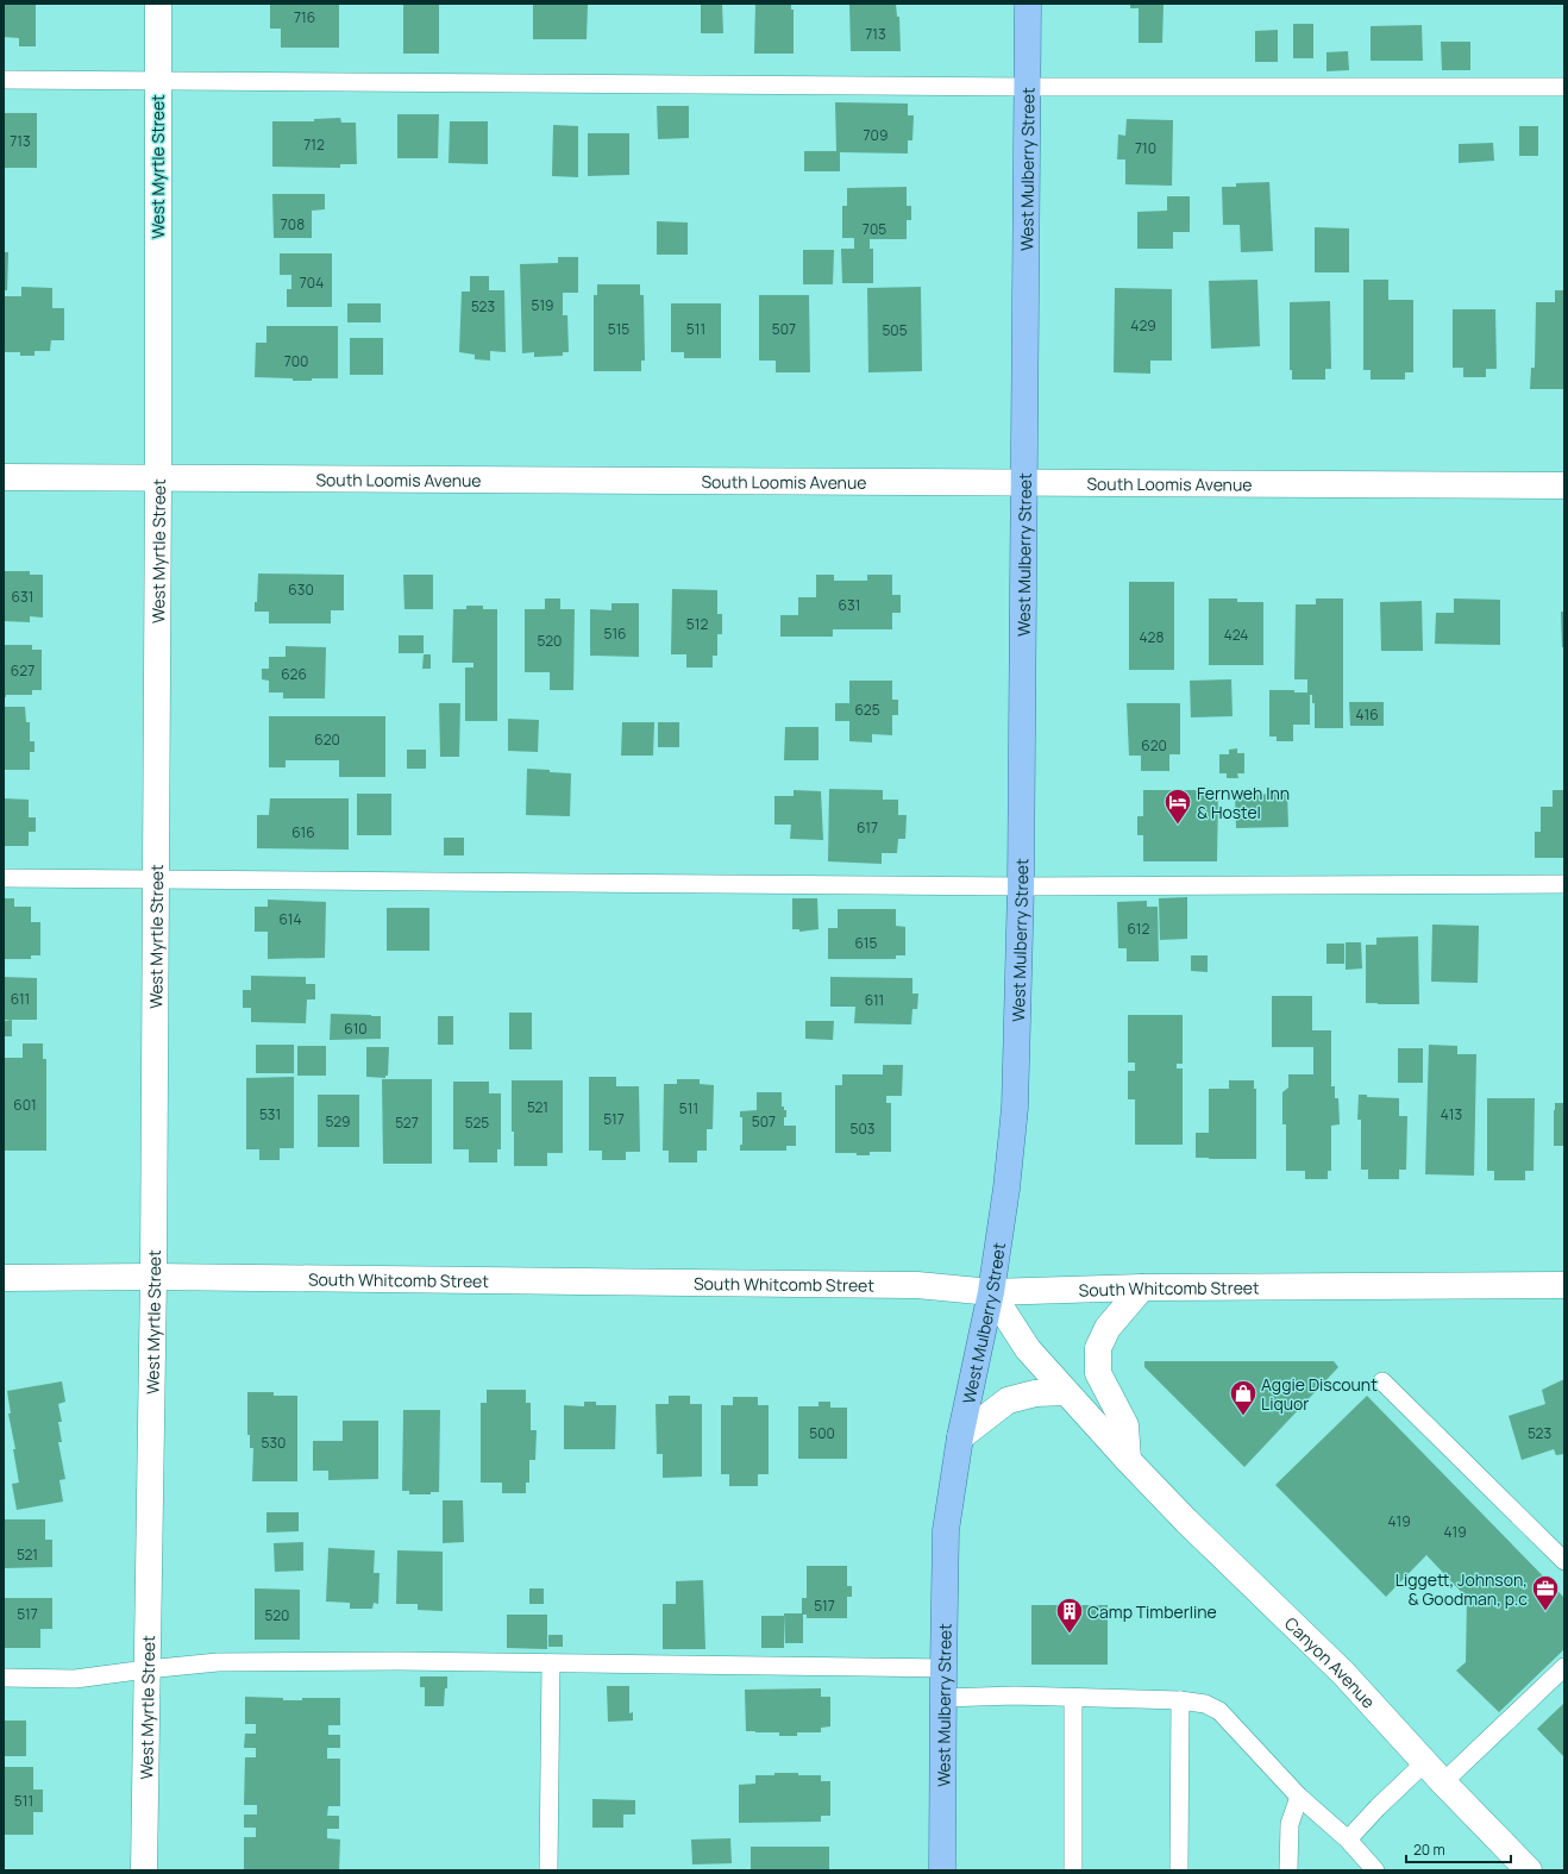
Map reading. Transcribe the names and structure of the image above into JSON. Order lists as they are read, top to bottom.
{
  "streets": {
    "main road": ["West Mulberry Street"],
    "street": [
      "West Myrtle Street",
      "South Loomis Avenue",
      "South Whitcomb Street",
      "Canyon Avenue"
    ]
  },
  "crossings": [
    ["West Myrtle Street", "South Loomis Avenue"],
    ["West Myrtle Street", "South Whitcomb Street"],
    ["West Mulberry Street", "South Loomis Avenue"],
    ["West Mulberry Street", "South Whitcomb Street"],
    ["West Mulberry Street", "Canyon Avenue"],
    ["South Whitcomb Street", "Canyon Avenue"]
  ],
  "places": {
    "hotel": ["Fernweh Inn & Hostel"],
    "shop": ["Aggie Discount Liquor"],
    "office": ["Liggett, Johnson, & Goodman, p.c"],
    "building": ["Camp Timberline"]
  },
  "house_numbers": [
    "716",
    "713",
    "709",
    "713",
    "712",
    "710",
    "708",
    "705",
    "704",
    "519",
    "523",
    "429",
    "515",
    "511",
    "507",
    "505",
    "700",
    "630",
    "631",
    "631",
    "512",
    "516",
    "424",
    "428",
    "520",
    "627",
    "626",
    "625",
    "416",
    "620",
    "620",
    "617",
    "616",
    "614",
    "612",
    "615",
    "611",
    "611",
    "610",
    "601",
    "521",
    "511",
    "531",
    "413",
    "517",
    "529",
    "507",
    "527",
    "525",
    "503",
    "500",
    "523",
    "530",
    "419",
    "419",
    "521",
    "517",
    "517",
    "520",
    "511"
  ],
  "scale_bar": "20 m"
}
